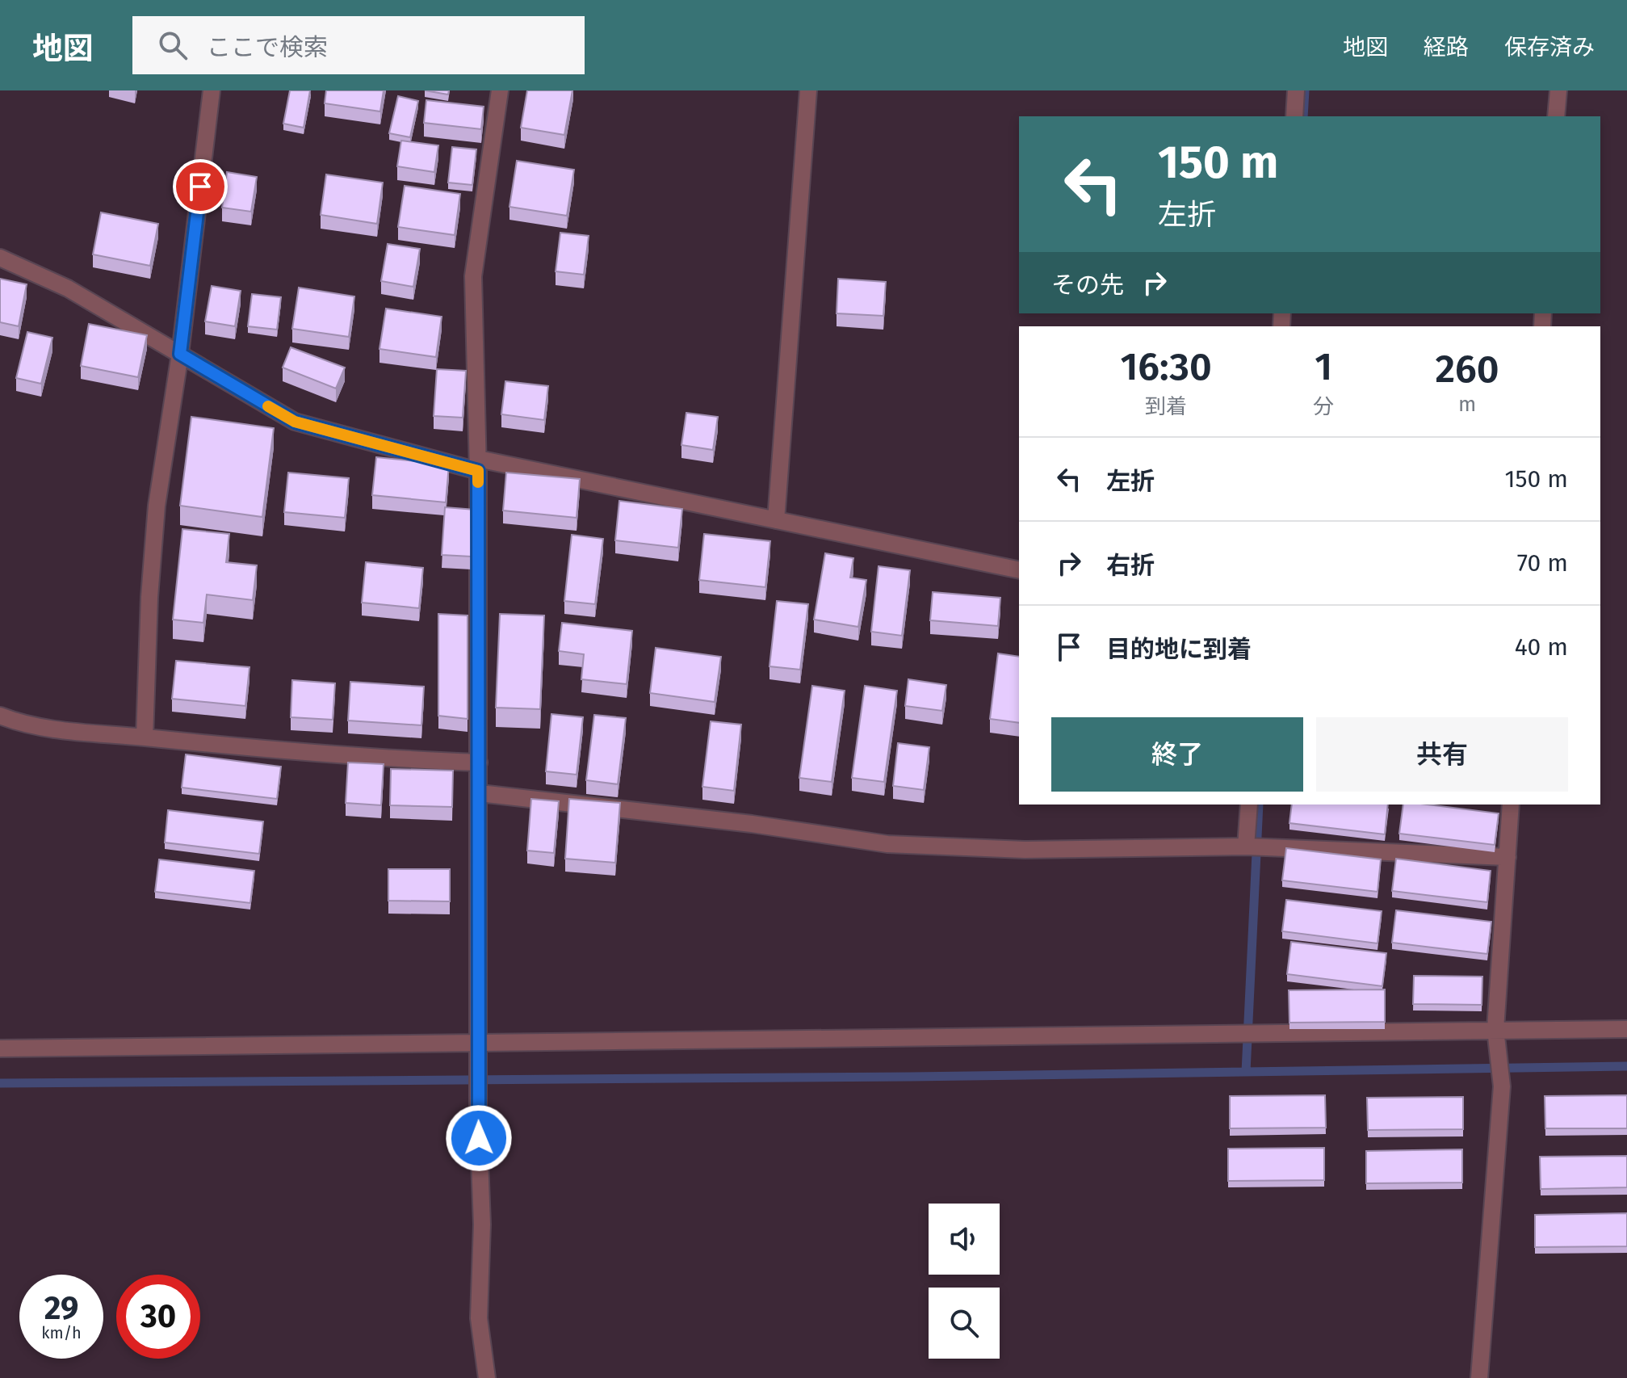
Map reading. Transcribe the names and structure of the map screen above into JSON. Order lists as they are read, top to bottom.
{
  "page": {
    "header": "地図",
    "search": "ここで検索",
    "nav": ["地図", "経路", "保存済み"],
    "turn": ["150 m", "左折"],
    "then": "その先",
    "eta": [
      "16:30",
      "到着",
      "1",
      "分",
      "260",
      "m"
    ],
    "list": [
      {
        "name": "左折",
        "value": "150 m"
      },
      {
        "name": "右折",
        "value": "70 m"
      },
      {
        "name": "目的地に到着",
        "value": "40 m"
      }
    ],
    "buttons": ["終了", "共有"],
    "speed": "29 km/h",
    "limit": "30"
  }
}
